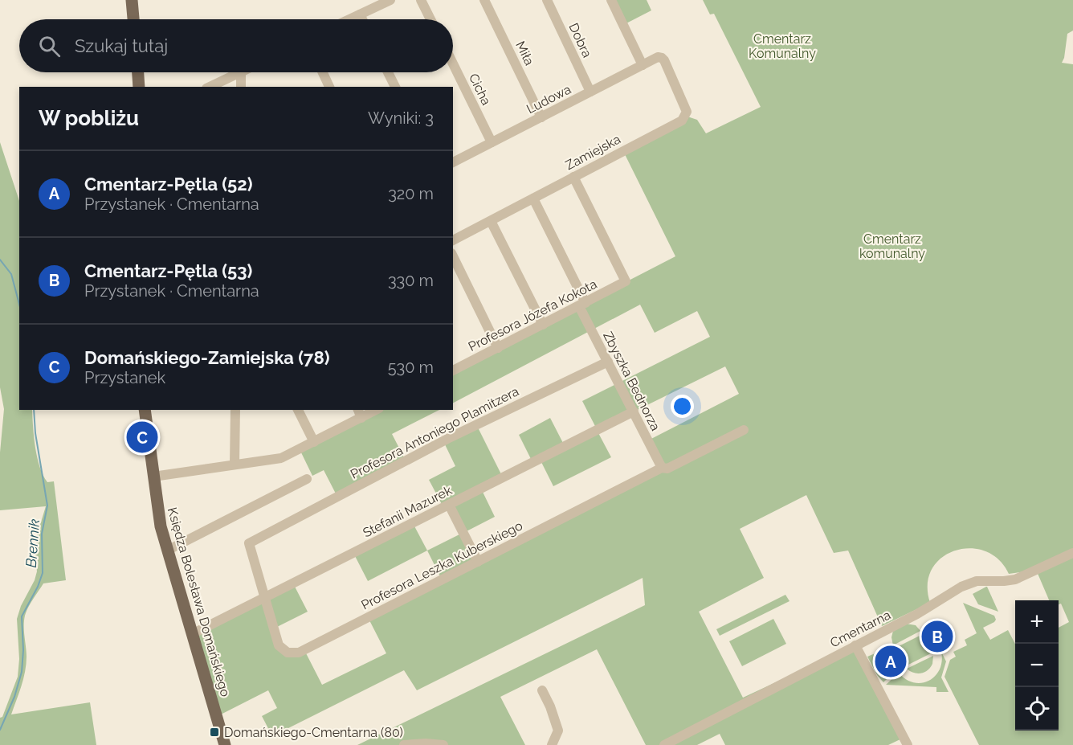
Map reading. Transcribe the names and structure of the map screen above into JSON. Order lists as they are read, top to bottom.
{
  "streets": {
    "main road": ["Księdza Bolesława Domańskiego"],
    "street": [
      "Dobra",
      "Miła",
      "Cicha",
      "Ludowa",
      "Zamiejska",
      "Profesora Józefa Kokota",
      "Zbyszka Bednorza",
      "Profesora Antoniego Plamitzera",
      "Stefanii Mazurek",
      "Profesora Leszka Kuberskiego",
      "Cmentarna"
    ]
  },
  "crossings": [
    ["Dobra", "Ludowa"],
    ["Miła", "Ludowa"],
    ["Cicha", "Ludowa"],
    ["Ludowa", "Zamiejska"],
    ["Zamiejska", "Profesora Józefa Kokota"],
    ["Zamiejska", "Zbyszka Bednorza"],
    ["Profesora Józefa Kokota", "Zbyszka Bednorza"],
    ["Zbyszka Bednorza", "Profesora Antoniego Plamitzera"],
    ["Zbyszka Bednorza", "Stefanii Mazurek"],
    ["Zbyszka Bednorza", "Profesora Leszka Kuberskiego"],
    ["Profesora Antoniego Plamitzera", "Stefanii Mazurek"],
    ["Profesora Antoniego Plamitzera", "Profesora Leszka Kuberskiego"],
    ["Stefanii Mazurek", "Profesora Leszka Kuberskiego"],
    ["Stefanii Mazurek", "Księdza Bolesława Domańskiego"]
  ],
  "water": ["Brennik"],
  "parks": ["Cmentarz Komunalny", "Cmentarz komunalny"],
  "places": {
    "transit": ["Domańskiego-Cmentarna (80)"]
  },
  "page": {
    "search": "Szukaj tutaj",
    "heading": ["W pobliżu", "Wyniki: 3"],
    "list": [
      {
        "mark": "A",
        "name": "Cmentarz-Pętla (52)",
        "note": "Przystanek · Cmentarna",
        "value": "320 m"
      },
      {
        "mark": "B",
        "name": "Cmentarz-Pętla (53)",
        "note": "Przystanek · Cmentarna",
        "value": "330 m"
      },
      {
        "mark": "C",
        "name": "Domańskiego-Zamiejska (78)",
        "note": "Przystanek",
        "value": "530 m"
      }
    ],
    "pins": ["C", "B", "A"],
    "map_buttons": ["+", "−"]
  }
}
